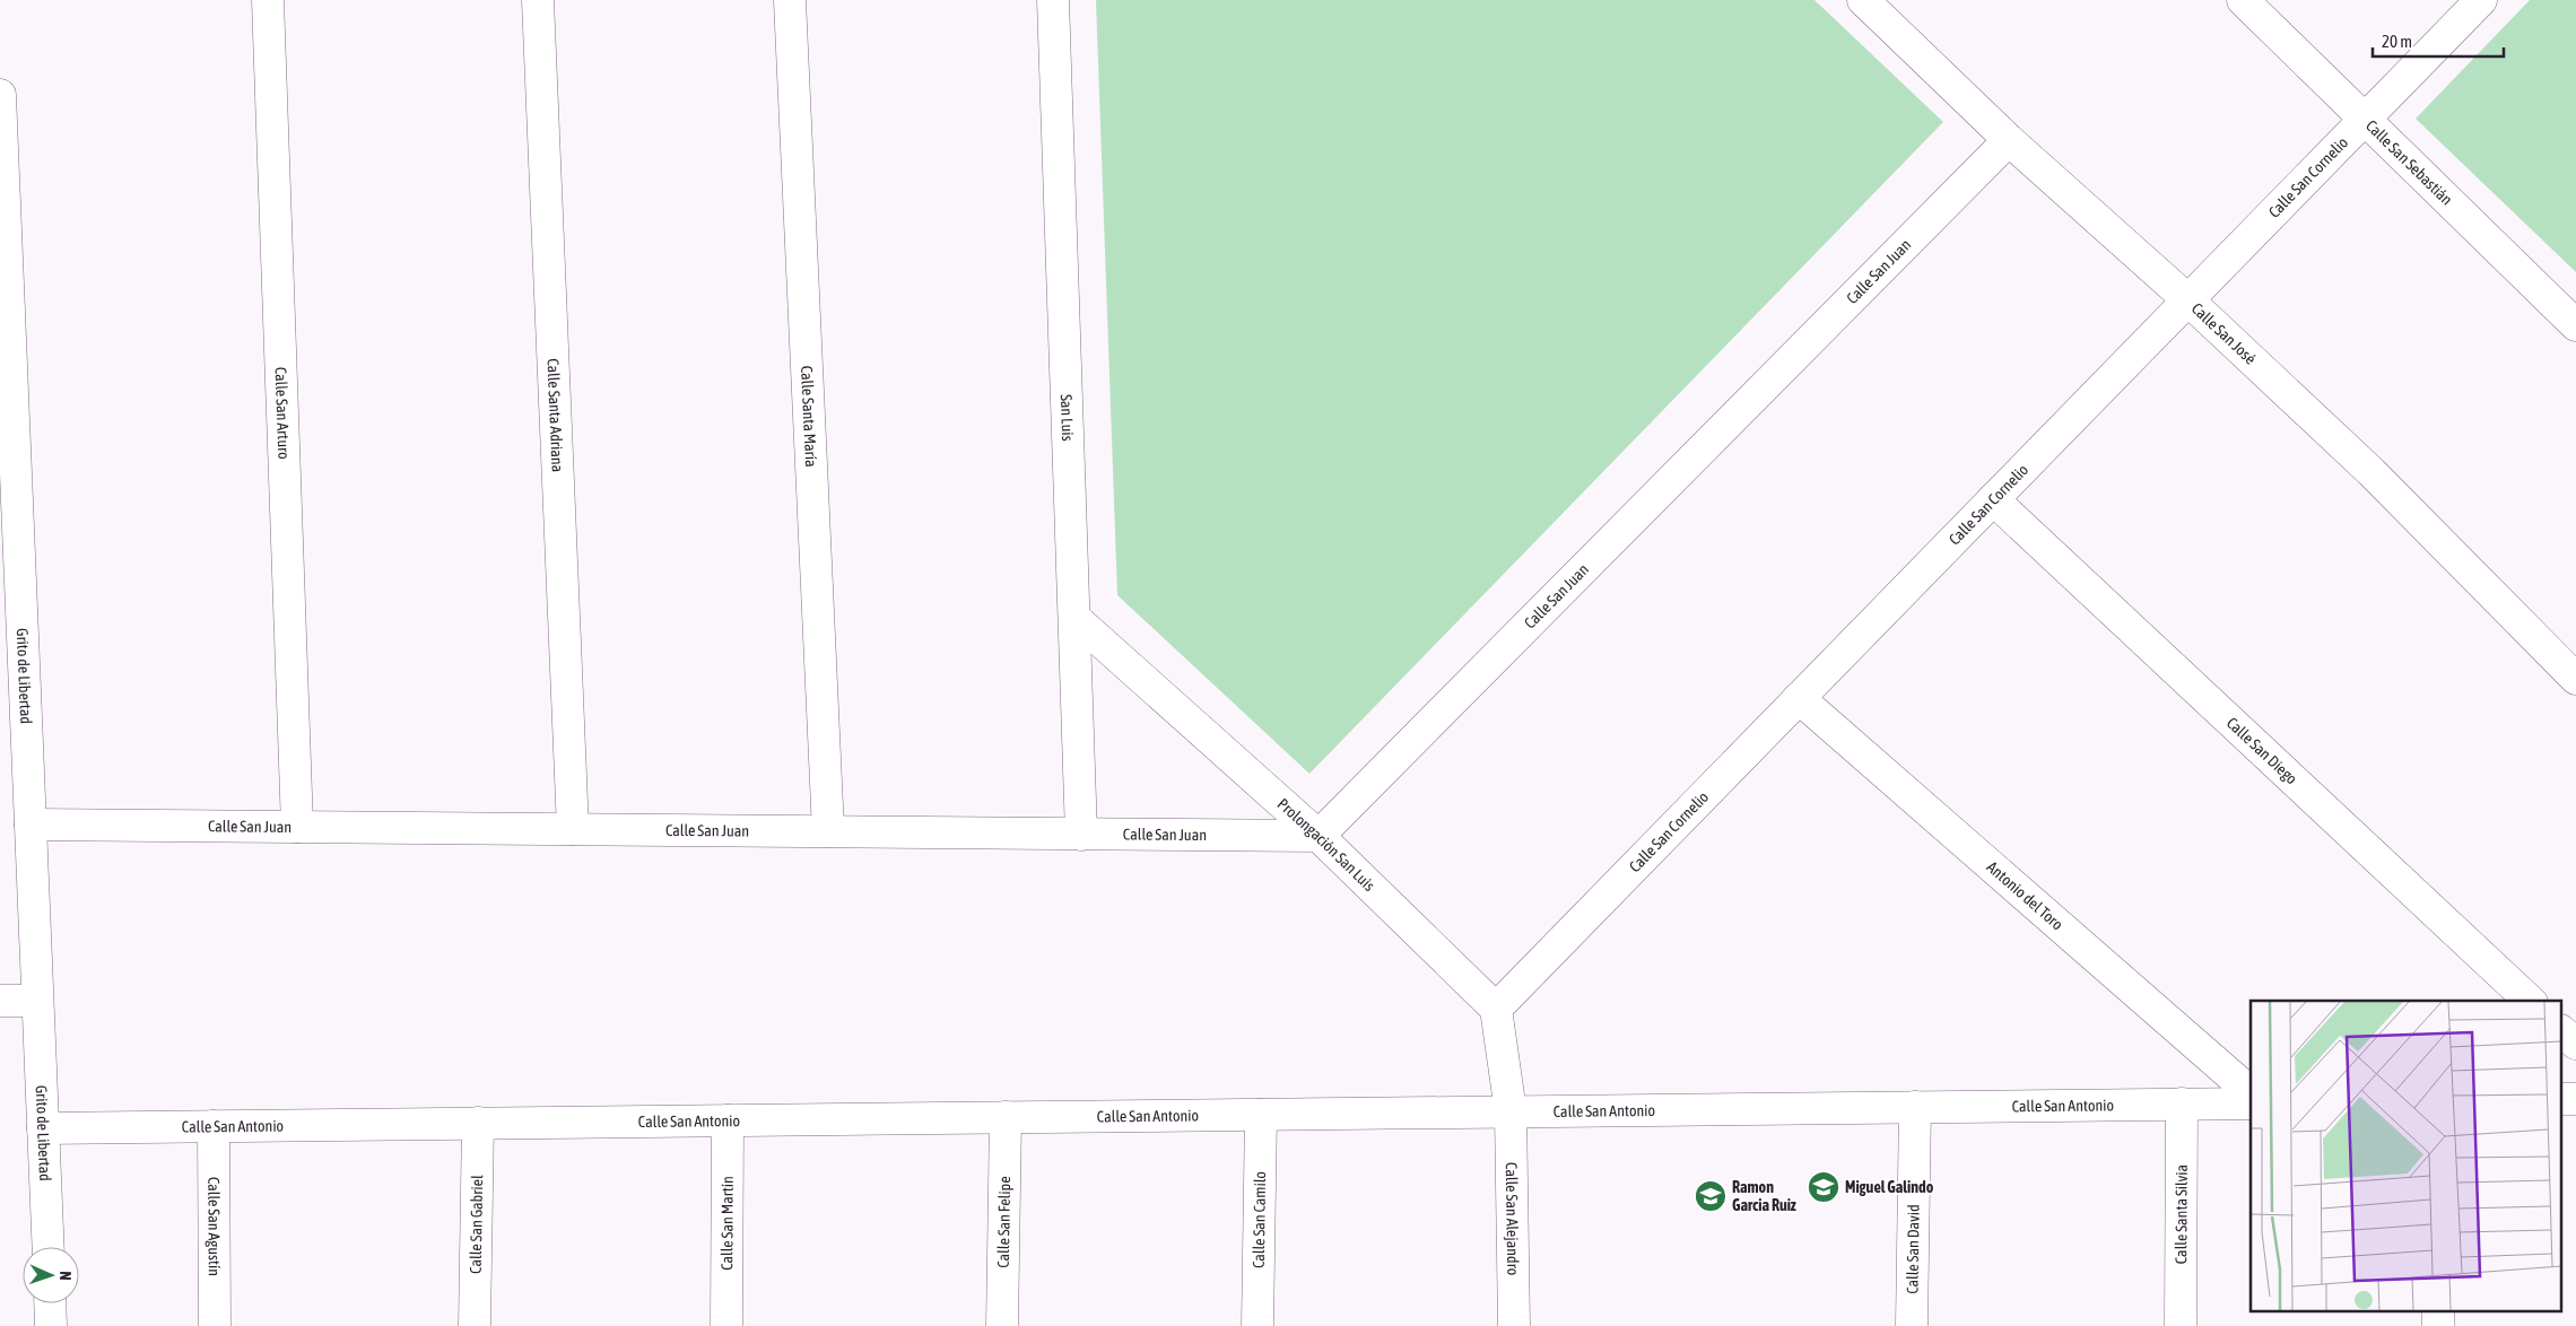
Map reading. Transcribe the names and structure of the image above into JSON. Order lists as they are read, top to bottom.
{
  "streets": {
    "street": [
      "Calle San Sebastián",
      "Calle San Cornelio",
      "Calle San Juan",
      "Calle San José",
      "Calle San Arturo",
      "Calle Santa Adriana",
      "Calle Santa María",
      "San Luis",
      "Grito de Libertad",
      "Calle San Diego",
      "Prolongación San Luis",
      "Antonio del Toro",
      "Calle San Antonio",
      "Calle Santa Silvia",
      "Calle San Alejandro",
      "Calle San Camilo",
      "Calle San Felipe",
      "Calle San Martín",
      "Calle San Gabriel",
      "Calle San Agustín",
      "Calle San David"
    ]
  },
  "crossings": [
    ["Calle San Sebastián", "Calle San Cornelio"],
    ["Calle San Cornelio", "Calle San José"],
    ["Calle San Cornelio", "Calle San Diego"],
    ["Calle San Cornelio", "Prolongación San Luis"],
    ["Calle San Cornelio", "Antonio del Toro"],
    ["Calle San Juan", "Calle San José"],
    ["Calle San Juan", "Calle San Arturo"],
    ["Calle San Juan", "Calle Santa Adriana"],
    ["Calle San Juan", "Calle Santa María"],
    ["Calle San Juan", "San Luis"],
    ["Calle San Juan", "Grito de Libertad"],
    ["Calle San Juan", "Prolongación San Luis"],
    ["San Luis", "Prolongación San Luis"],
    ["Grito de Libertad", "Calle San Antonio"],
    ["Calle San Antonio", "Calle Santa Silvia"],
    ["Calle San Antonio", "Calle San Alejandro"],
    ["Calle San Antonio", "Calle San Camilo"],
    ["Calle San Antonio", "Calle San Felipe"],
    ["Calle San Antonio", "Calle San Martín"],
    ["Calle San Antonio", "Calle San Gabriel"],
    ["Calle San Antonio", "Calle San Agustín"],
    ["Calle San Antonio", "Calle San David"]
  ],
  "places": {
    "school or university": ["Miguel Galindo", "Ramon Garcia Ruiz"]
  },
  "scale_bar": "20 m",
  "north": "right"
}
